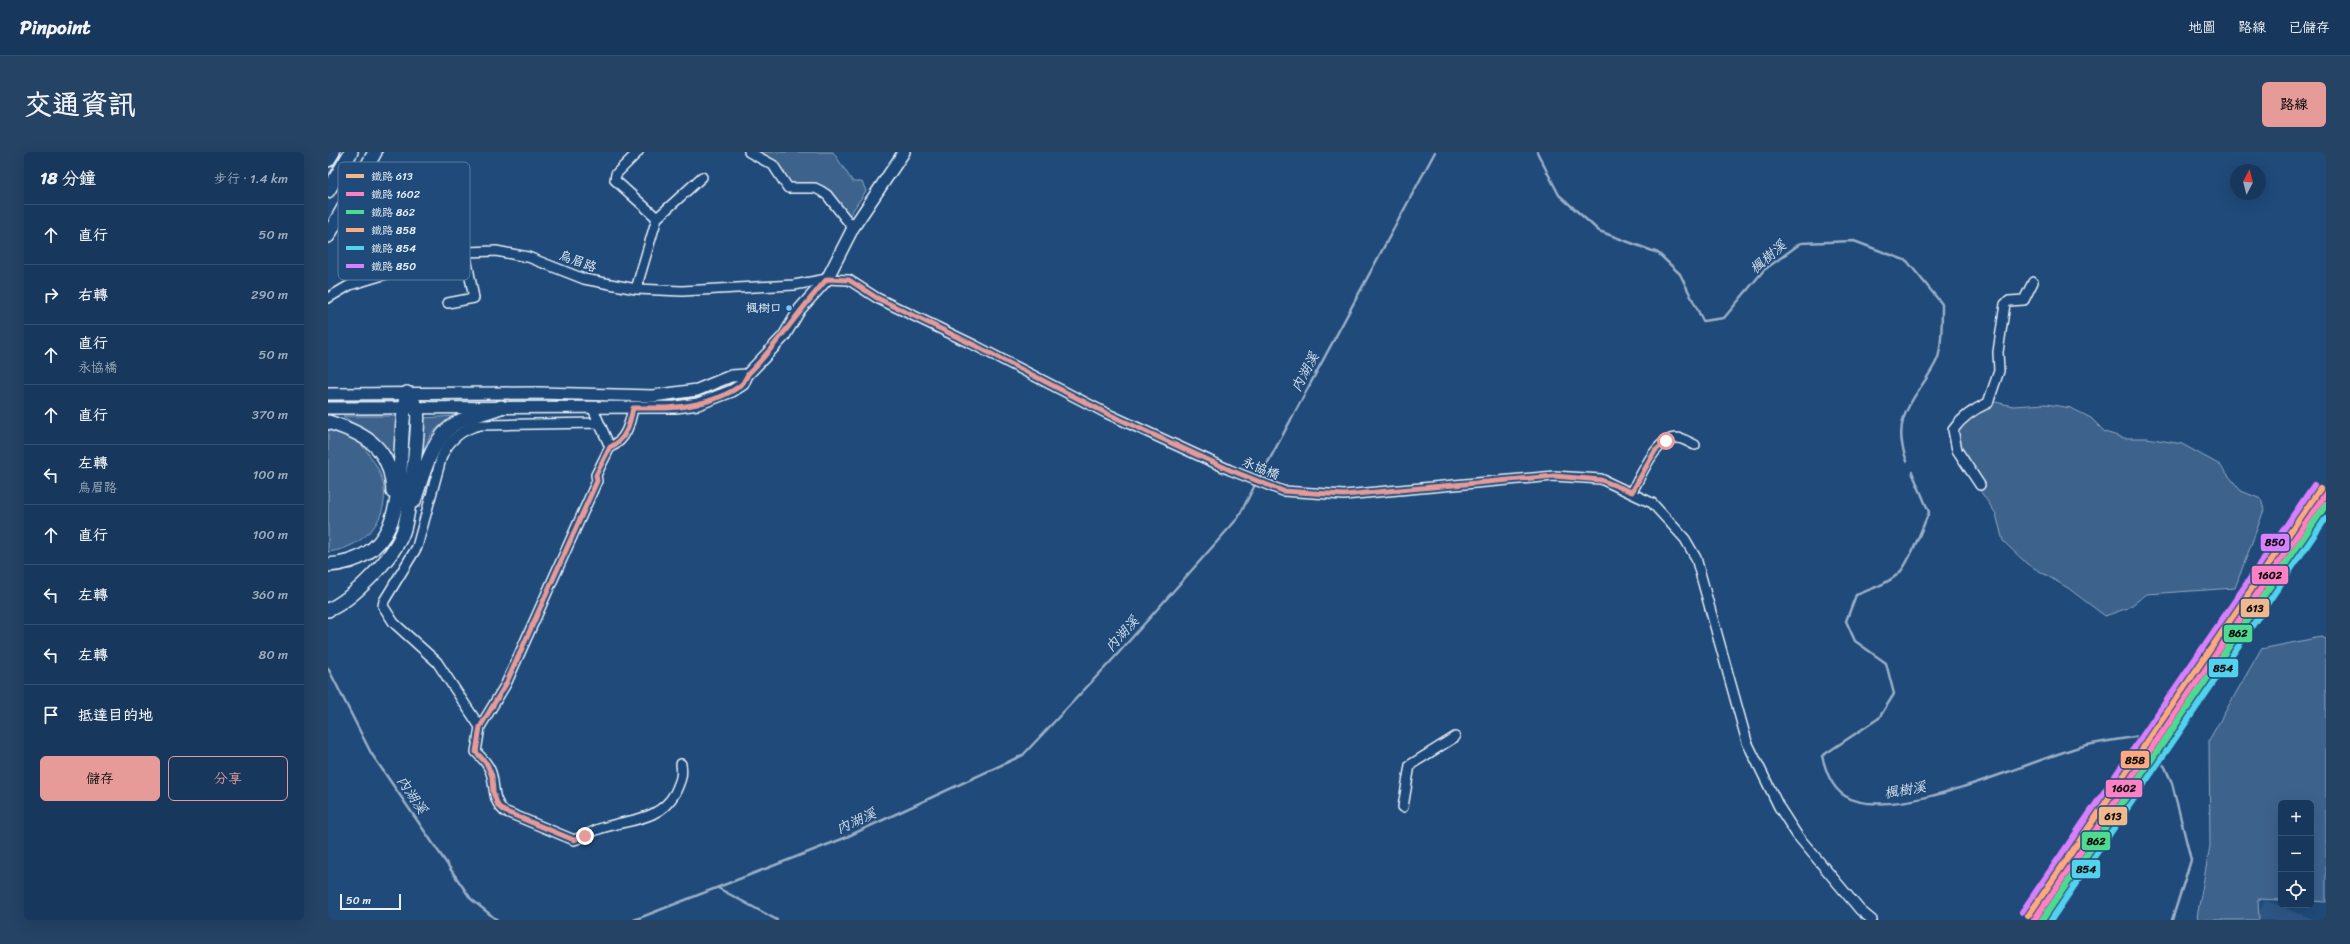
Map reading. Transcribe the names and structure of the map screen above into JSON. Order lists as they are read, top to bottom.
{
  "streets": {
    "street": ["烏眉路", "永協橋"]
  },
  "crossings": [
    ["烏眉路", "永協橋"]
  ],
  "water": ["楓樹溪", "內湖溪"],
  "places": ["楓樹口"],
  "lines": [
    "rail line 850",
    "rail line 858",
    "rail line 1602",
    "rail line 613",
    "rail line 862",
    "rail line 854"
  ],
  "legend": [
    "鐵路 613",
    "鐵路 1602",
    "鐵路 862",
    "鐵路 858",
    "鐵路 854",
    "鐵路 850"
  ],
  "scale_bar": "50 m",
  "north": "top",
  "page": {
    "header": "Pinpoint",
    "nav": ["地圖", "路線", "已儲存"],
    "title": "交通資訊",
    "buttons": [
      "路線",
      ["儲存", "分享"]
    ],
    "heading": ["18 分鐘", "步行 · 1.4 km"],
    "list": [
      ["直行", "50 m"],
      ["右轉", "290 m"],
      ["直行", "永協橋", "50 m"],
      ["直行", "370 m"],
      ["左轉", "烏眉路", "100 m"],
      ["直行", "100 m"],
      ["左轉", "360 m"],
      ["左轉", "80 m"],
      "抵達目的地"
    ],
    "map_buttons": ["+", "−"],
    "scale": "50 m"
  }
}
